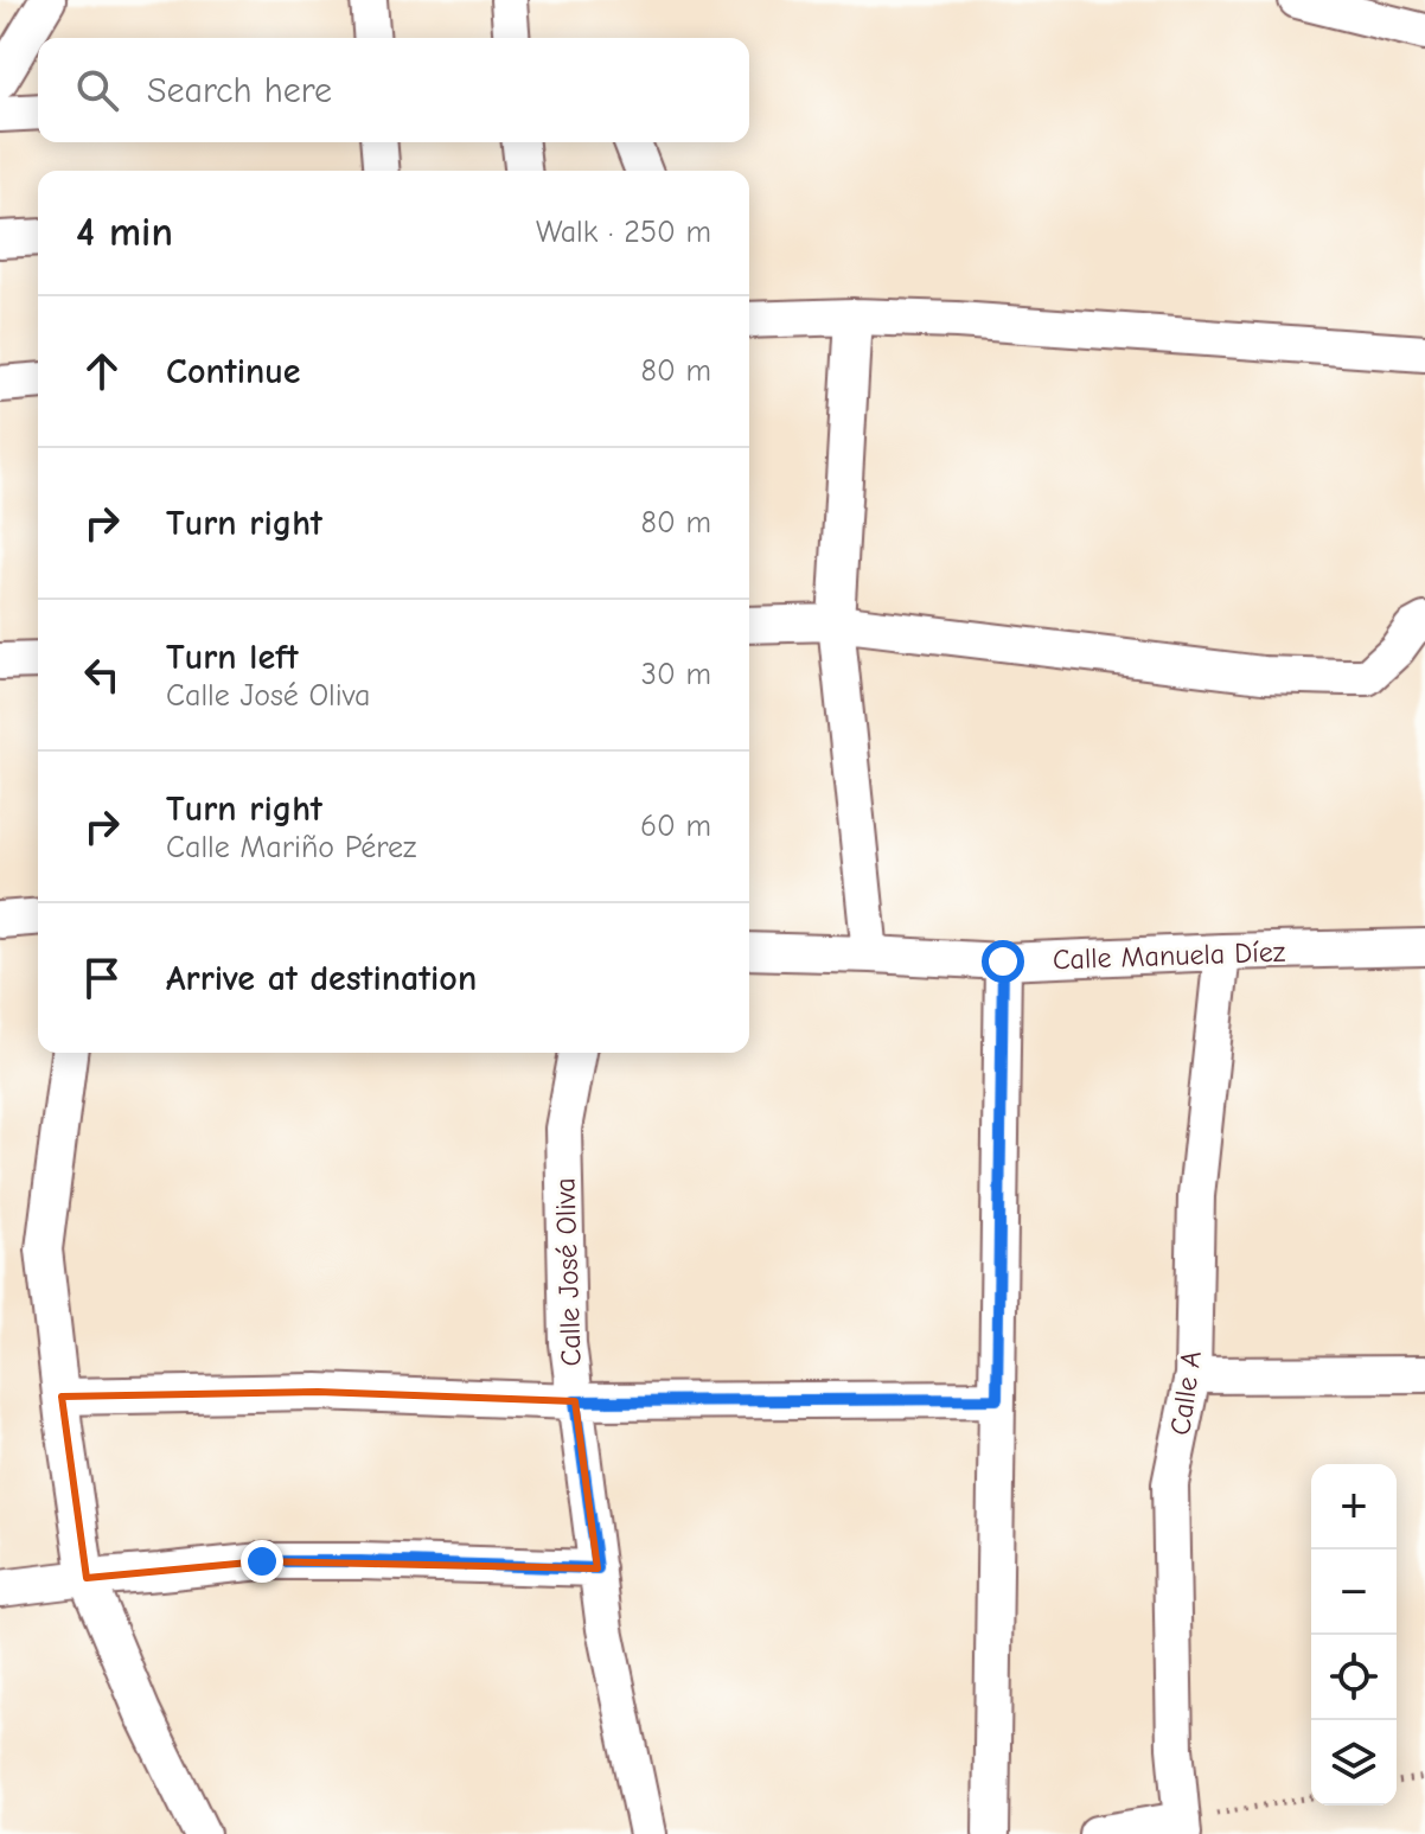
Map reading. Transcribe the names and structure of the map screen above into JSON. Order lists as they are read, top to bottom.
{
  "streets": {
    "street": ["Calle Manuela Díez", "Calle José Oliva", "Calle A"]
  },
  "crossings": [
    ["Calle Manuela Díez", "Calle A"]
  ],
  "page": {
    "search": "Search here",
    "heading": ["4 min", "Walk · 250 m"],
    "list": [
      ["Continue", "80 m"],
      ["Turn right", "80 m"],
      ["Turn left", "Calle José Oliva", "30 m"],
      ["Turn right", "Calle Mariño Pérez", "60 m"],
      "Arrive at destination"
    ],
    "map_buttons": ["+", "−"]
  }
}
